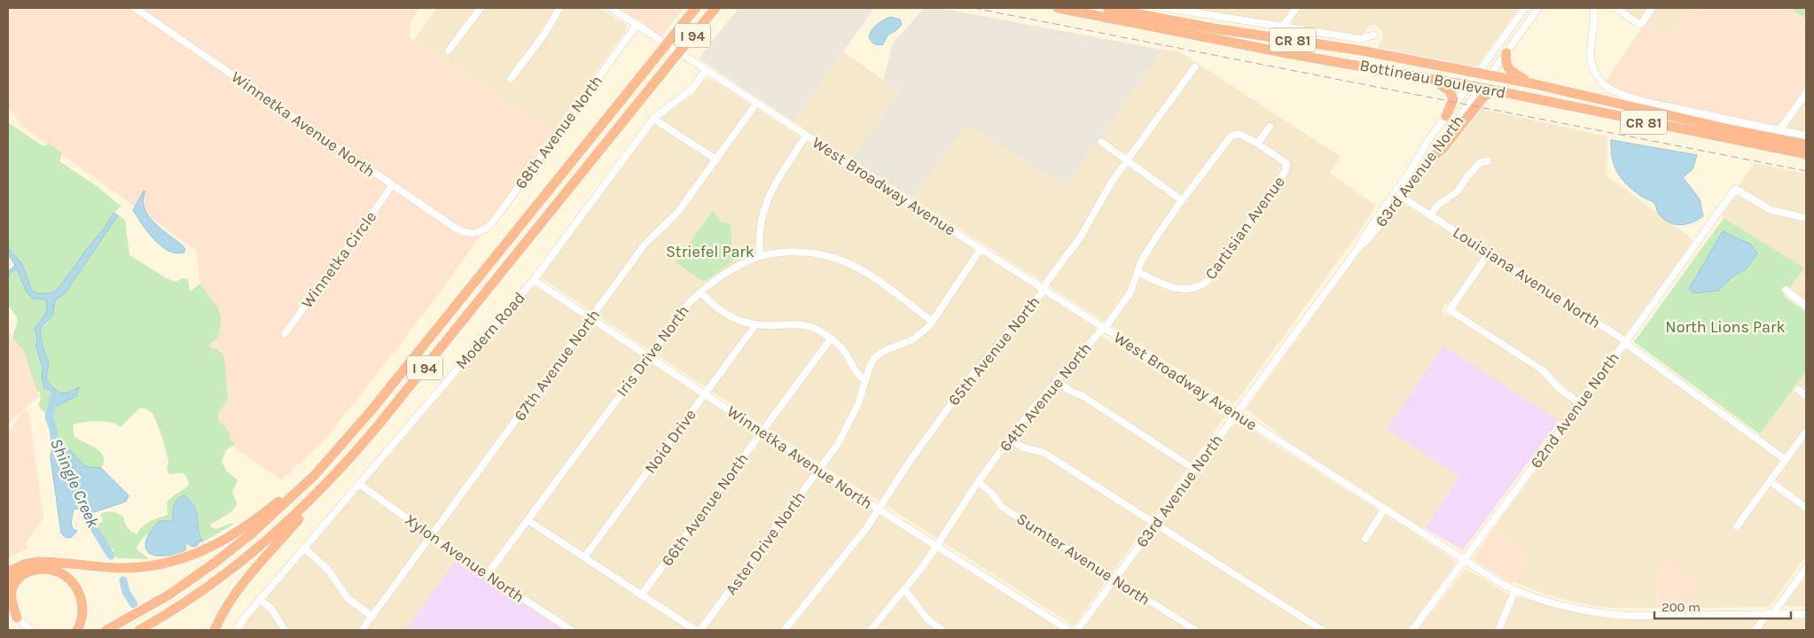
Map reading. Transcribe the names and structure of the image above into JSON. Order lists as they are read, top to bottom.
{
  "streets": {
    "highway": ["I 94", "CR 81", "Bottineau Boulevard"],
    "street": [
      "Winnetka Avenue North",
      "68th Avenue North",
      "63rd Avenue North",
      "West Broadway Avenue",
      "Cartisian Avenue",
      "Winnetka Circle",
      "Louisiana Avenue North",
      "Modern Road",
      "Iris Drive North",
      "65th Avenue North",
      "67th Avenue North",
      "64th Avenue North",
      "62nd Avenue North",
      "Noid Drive",
      "66th Avenue North",
      "Aster Drive North",
      "Xylon Avenue North",
      "Sumter Avenue North"
    ]
  },
  "crossings": [
    ["Bottineau Boulevard", "63rd Avenue North"],
    ["Winnetka Avenue North", "68th Avenue North"],
    ["Winnetka Avenue North", "Winnetka Circle"],
    ["Winnetka Avenue North", "Modern Road"],
    ["Winnetka Avenue North", "Iris Drive North"],
    ["Winnetka Avenue North", "65th Avenue North"],
    ["Winnetka Avenue North", "67th Avenue North"],
    ["Winnetka Avenue North", "64th Avenue North"],
    ["Winnetka Avenue North", "Noid Drive"],
    ["Winnetka Avenue North", "66th Avenue North"],
    ["Winnetka Avenue North", "Aster Drive North"],
    ["68th Avenue North", "West Broadway Avenue"],
    ["63rd Avenue North", "West Broadway Avenue"],
    ["63rd Avenue North", "Louisiana Avenue North"],
    ["63rd Avenue North", "Sumter Avenue North"],
    ["West Broadway Avenue", "Modern Road"],
    ["West Broadway Avenue", "65th Avenue North"],
    ["West Broadway Avenue", "67th Avenue North"],
    ["West Broadway Avenue", "64th Avenue North"],
    ["West Broadway Avenue", "62nd Avenue North"],
    ["West Broadway Avenue", "Aster Drive North"],
    ["Cartisian Avenue", "64th Avenue North"],
    ["Louisiana Avenue North", "62nd Avenue North"],
    ["Modern Road", "Xylon Avenue North"],
    ["Iris Drive North", "Aster Drive North"],
    ["Iris Drive North", "Xylon Avenue North"],
    ["67th Avenue North", "Xylon Avenue North"],
    ["64th Avenue North", "Sumter Avenue North"]
  ],
  "water": ["Shingle Creek"],
  "parks": ["Striefel Park", "North Lions Park"],
  "scale_bar": "200 m"
}
